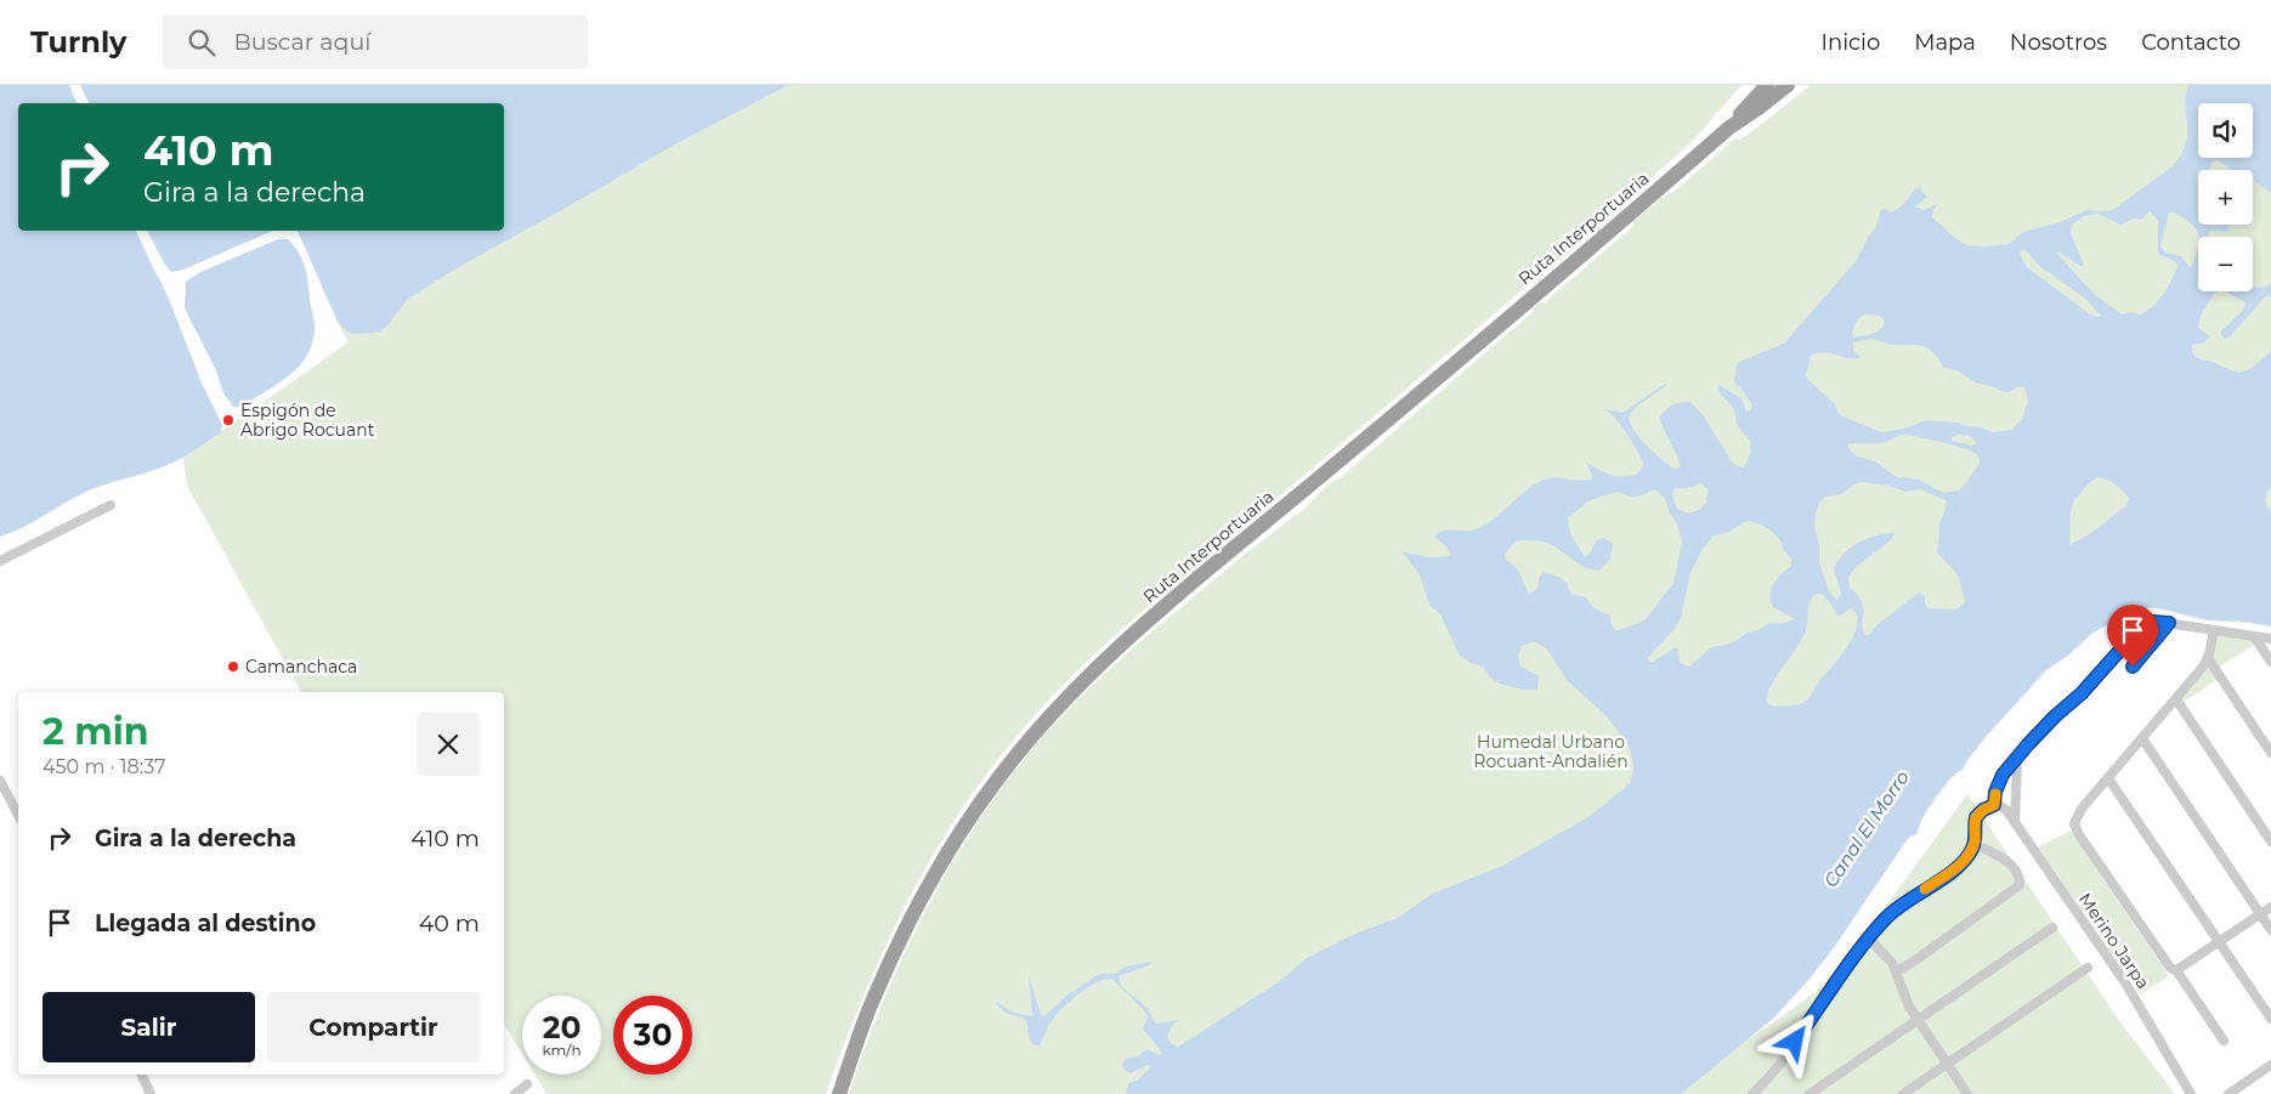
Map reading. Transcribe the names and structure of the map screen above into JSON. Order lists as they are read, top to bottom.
{
  "streets": {
    "highway": ["Ruta Interportuaria"],
    "street": ["Merino Jarpa"]
  },
  "water": ["Canal El Morro"],
  "parks": ["Humedal Urbano Rocuant-Andalién"],
  "places": ["Espigón de Abrigo Rocuant", "Camanchaca"],
  "page": {
    "header": "Turnly",
    "search": "Buscar aquí",
    "nav": [
      "Inicio",
      "Mapa",
      "Nosotros",
      "Contacto"
    ],
    "map_buttons": ["+", "−"],
    "turn": ["410 m", "Gira a la derecha"],
    "heading": ["2 min", "450 m · 18:37"],
    "list": [
      {
        "name": "Gira a la derecha",
        "value": "410 m"
      },
      {
        "name": "Llegada al destino",
        "value": "40 m"
      }
    ],
    "buttons": ["Salir", "Compartir"],
    "speed": "20 km/h",
    "limit": "30"
  }
}
